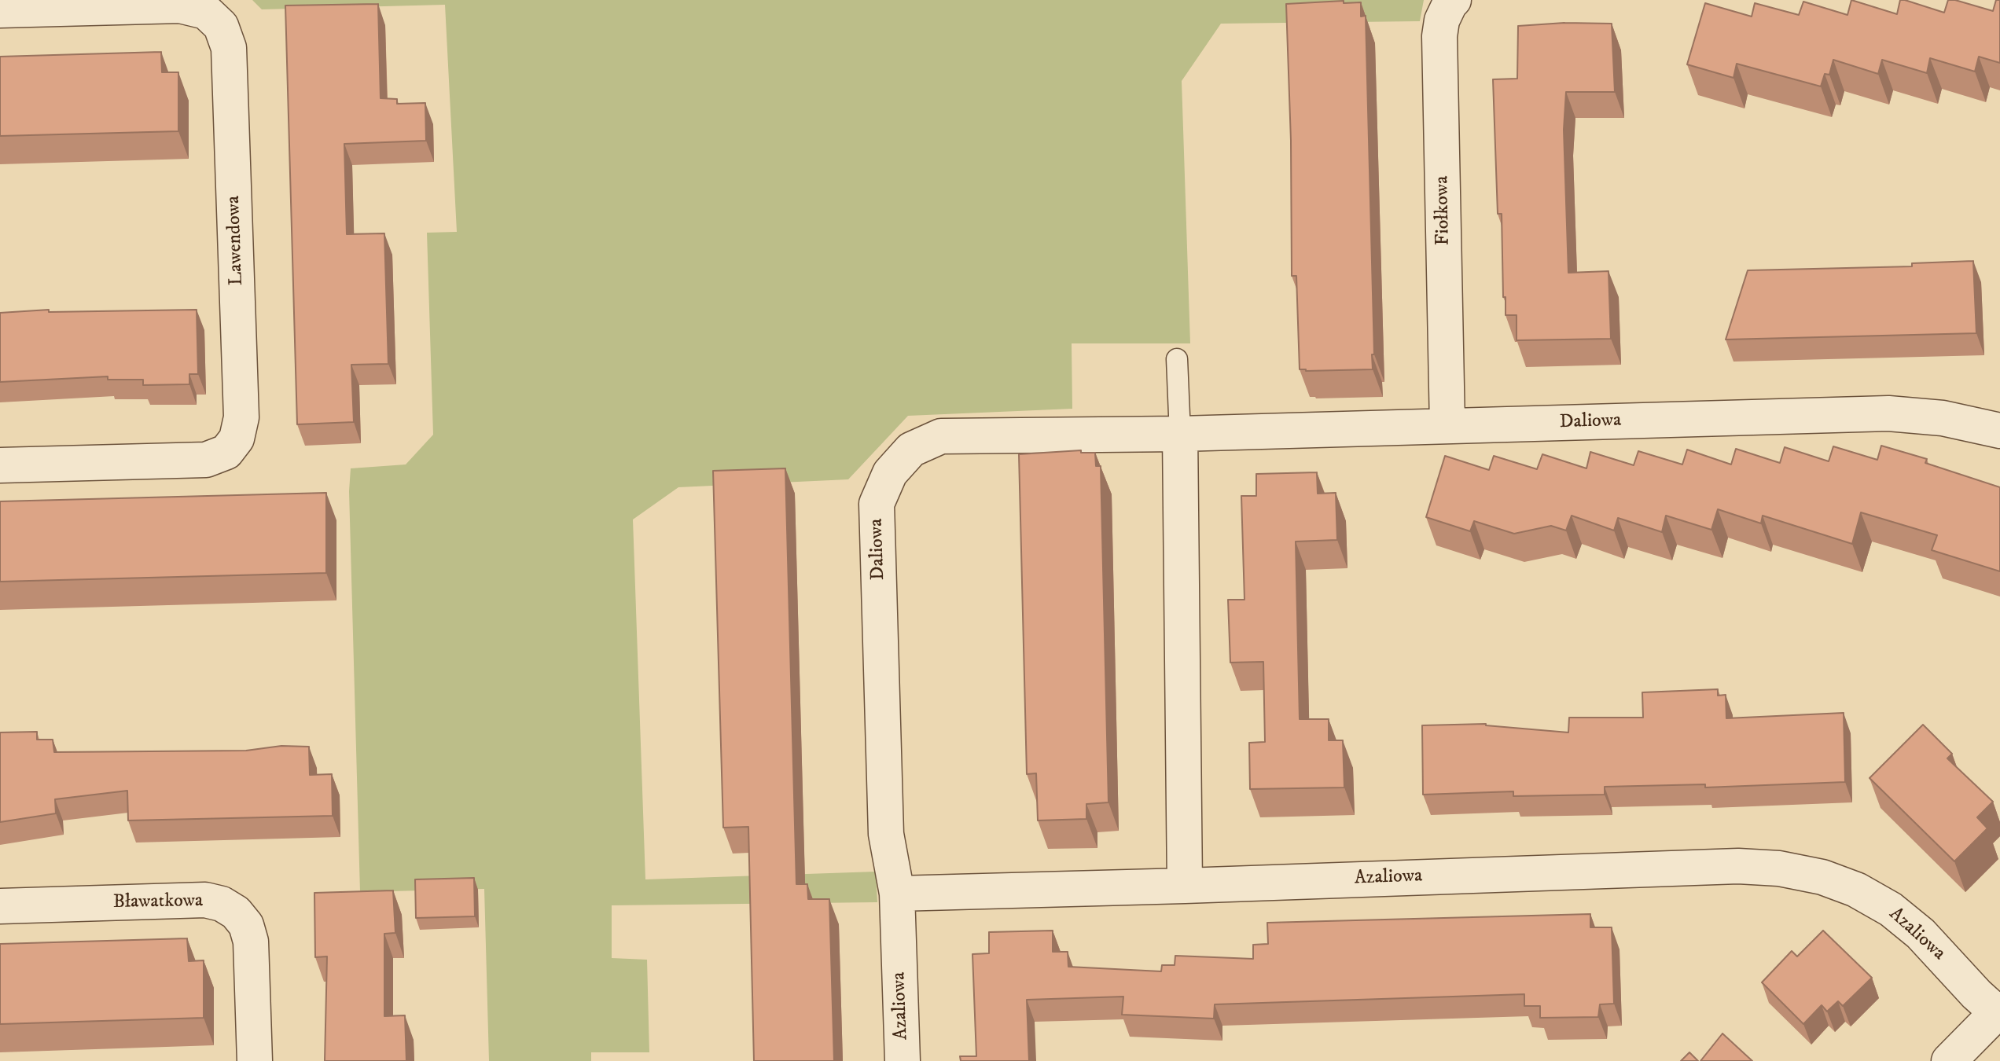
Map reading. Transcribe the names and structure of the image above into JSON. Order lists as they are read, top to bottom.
{
  "streets": {
    "street": [
      "Fiołkowa",
      "Lawendowa",
      "Daliowa",
      "Azaliowa",
      "Bławatkowa"
    ]
  },
  "crossings": [
    ["Fiołkowa", "Daliowa"],
    ["Daliowa", "Azaliowa"]
  ]
}
